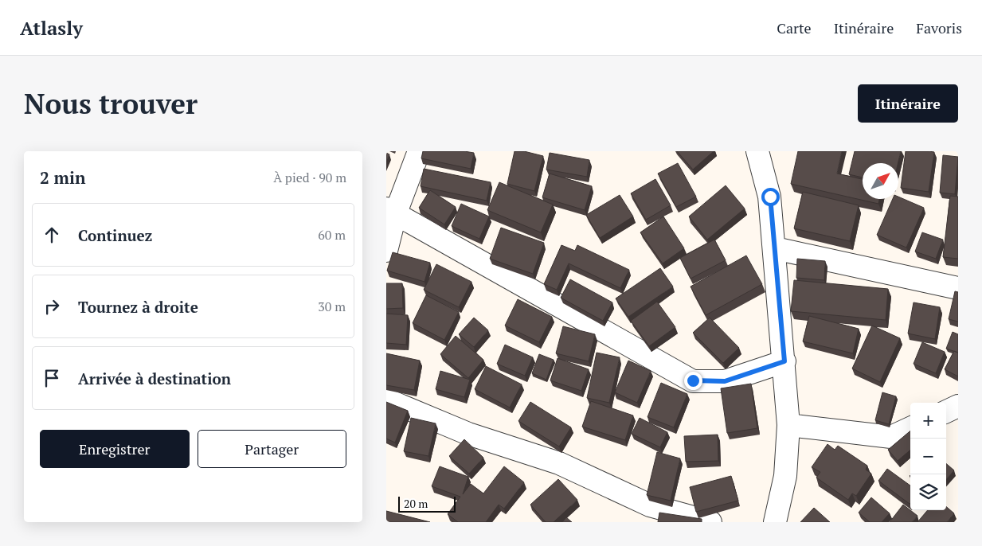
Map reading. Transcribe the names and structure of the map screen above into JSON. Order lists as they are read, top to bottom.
{
  "scale_bar": "20 m",
  "north": "top right",
  "page": {
    "header": "Atlasly",
    "nav": ["Carte", "Itinéraire", "Favoris"],
    "buttons": [
      "Itinéraire",
      ["Enregistrer", "Partager"]
    ],
    "title": "Nous trouver",
    "heading": ["2 min", "À pied · 90 m"],
    "list": [
      ["Continuez", "60 m"],
      ["Tournez à droite", "30 m"],
      "Arrivée à destination"
    ],
    "map_buttons": ["+", "−"],
    "scale": "20 m"
  }
}
